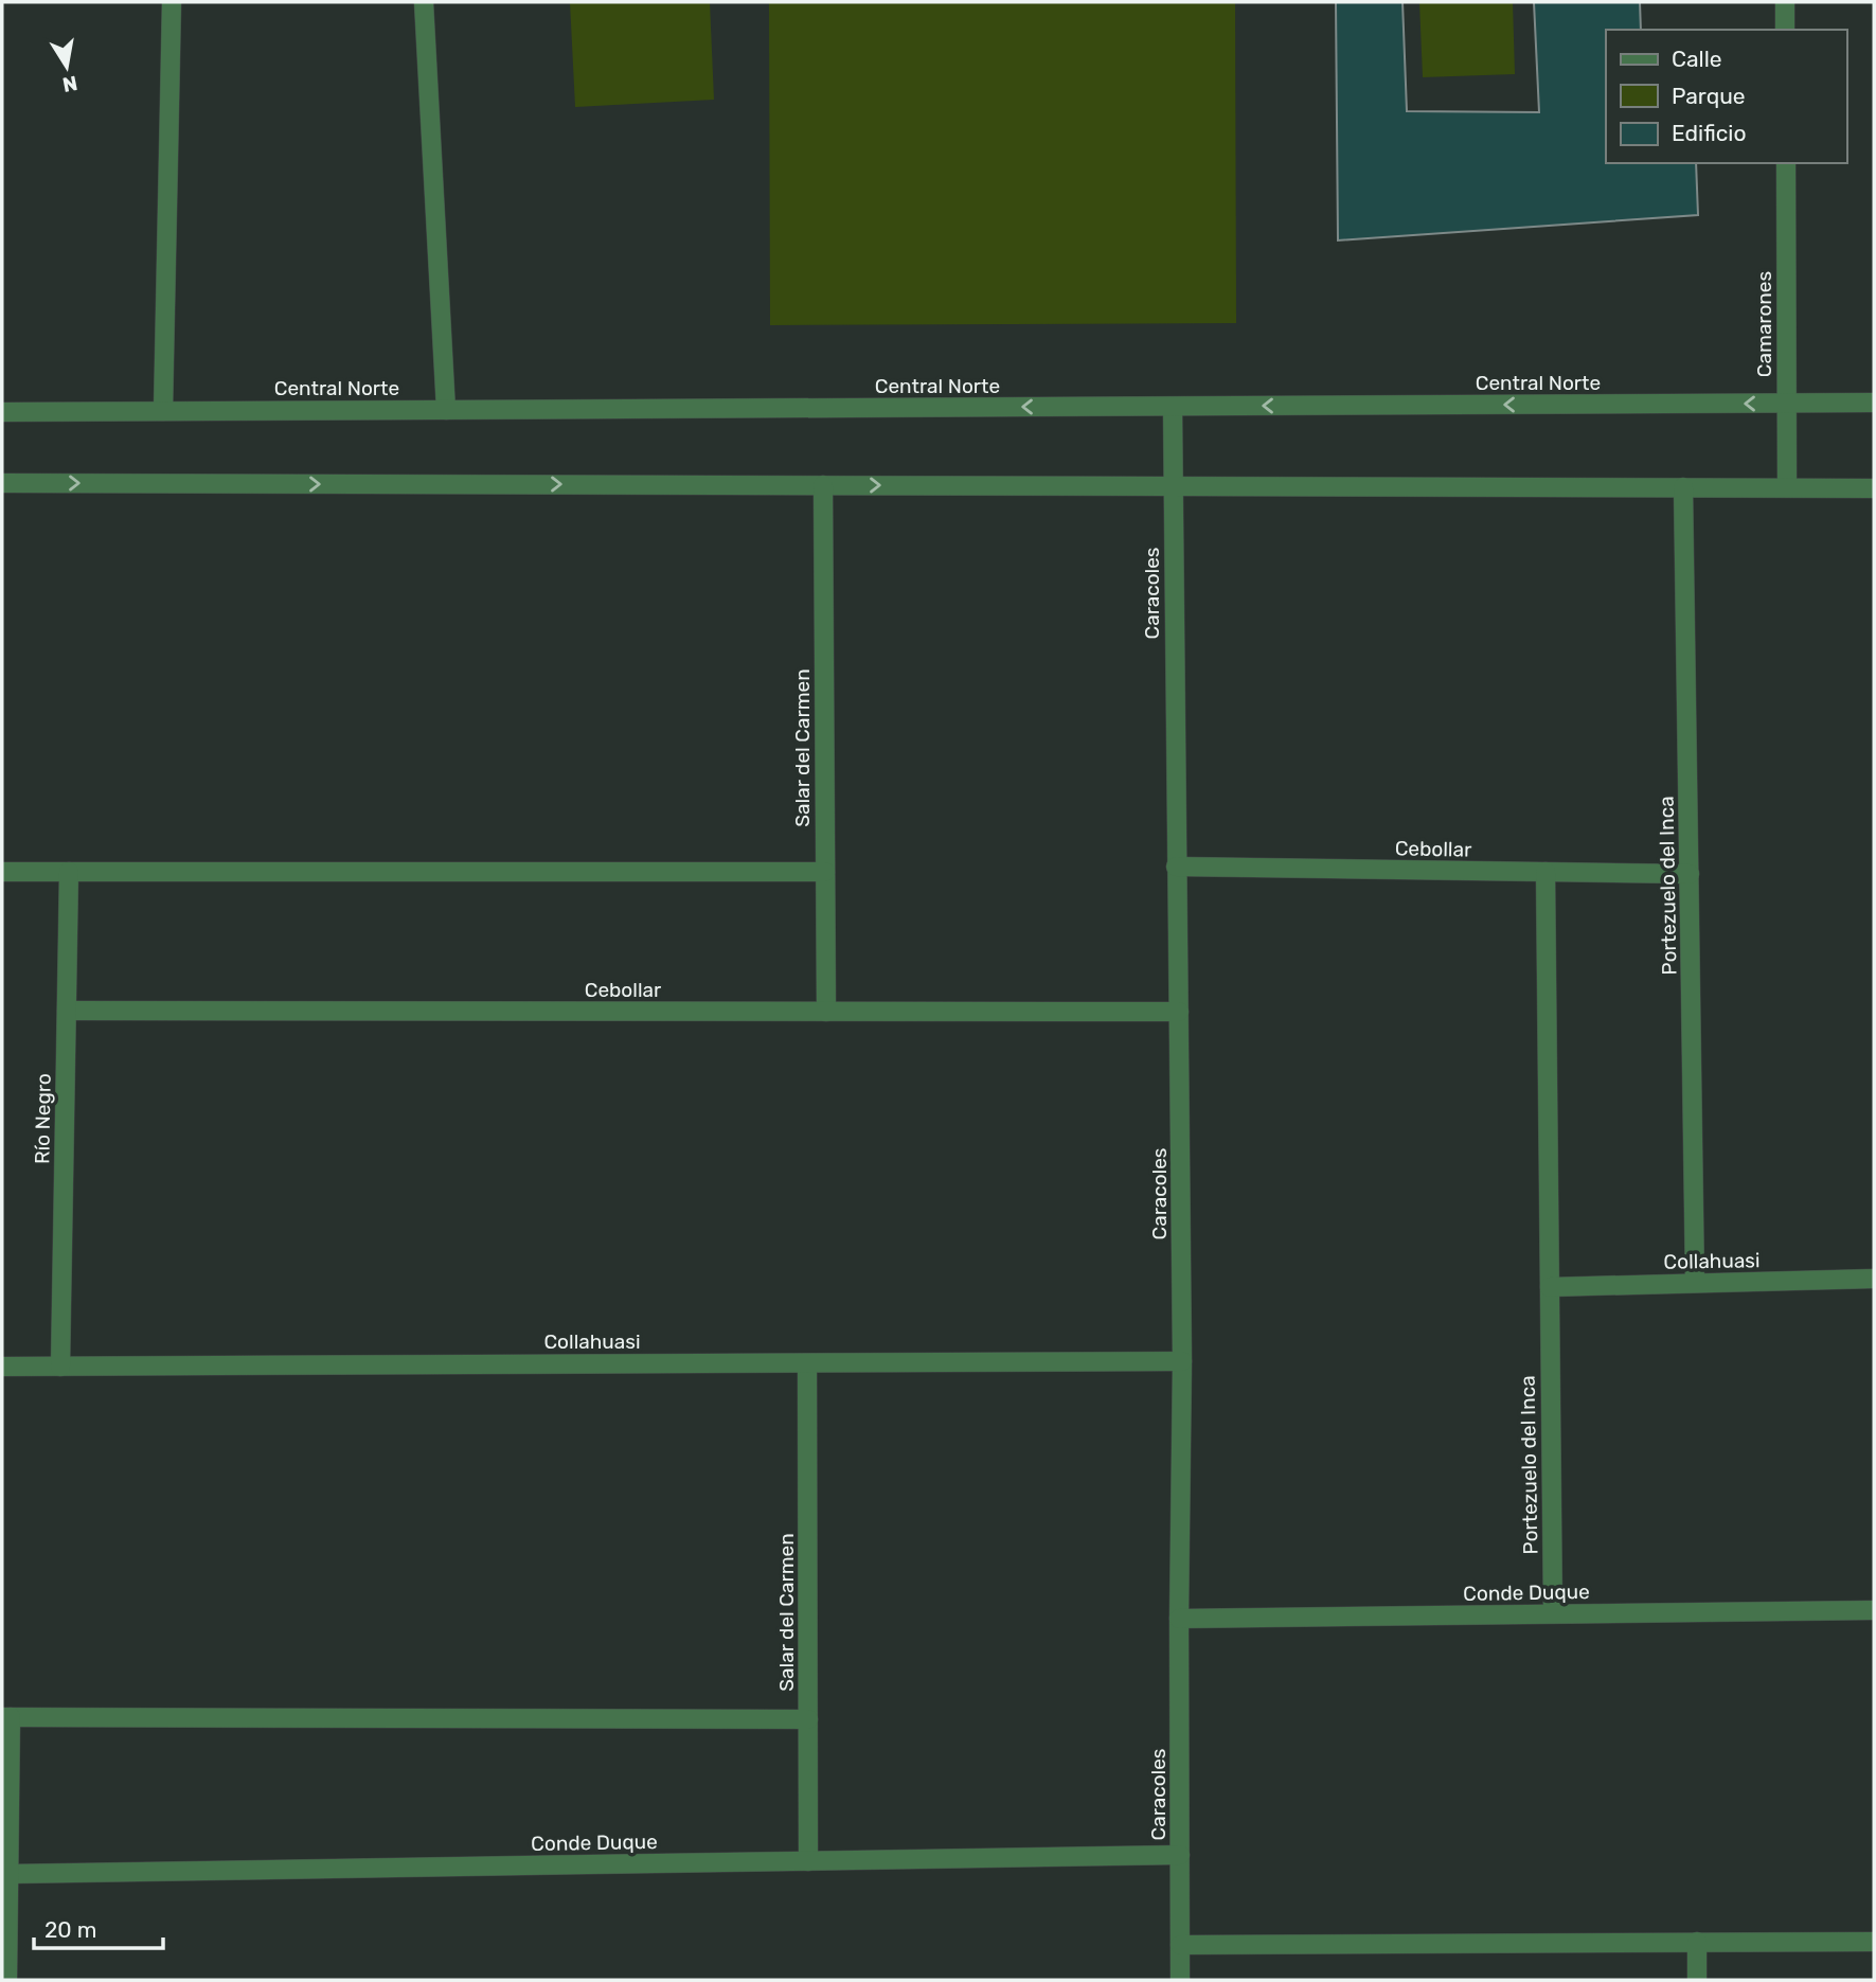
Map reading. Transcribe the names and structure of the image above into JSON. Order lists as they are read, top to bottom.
{
  "streets": {
    "street": [
      "Camarones",
      "Central Norte",
      "Caracoles",
      "Salar del Carmen",
      "Cebollar",
      "Portezuelo del Inca",
      "Río Negro",
      "Collahuasi",
      "Conde Duque"
    ]
  },
  "crossings": [
    ["Camarones", "Central Norte"],
    ["Central Norte", "Caracoles"],
    ["Caracoles", "Cebollar"],
    ["Caracoles", "Collahuasi"],
    ["Caracoles", "Conde Duque"],
    ["Salar del Carmen", "Cebollar"],
    ["Salar del Carmen", "Collahuasi"],
    ["Salar del Carmen", "Conde Duque"],
    ["Cebollar", "Portezuelo del Inca"],
    ["Cebollar", "Río Negro"],
    ["Portezuelo del Inca", "Collahuasi"],
    ["Portezuelo del Inca", "Conde Duque"],
    ["Río Negro", "Collahuasi"]
  ],
  "legend": ["Calle", "Parque", "Edificio"],
  "scale_bar": "20 m",
  "north": "bottom"
}
